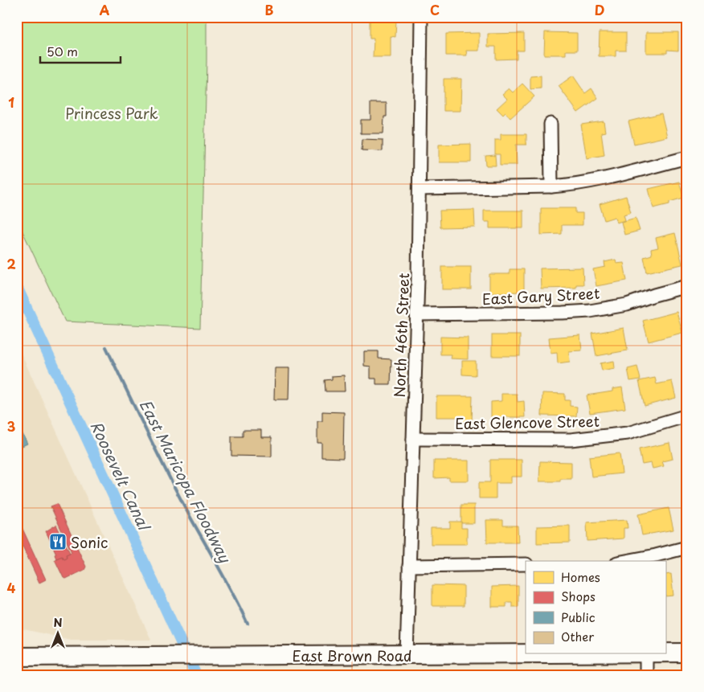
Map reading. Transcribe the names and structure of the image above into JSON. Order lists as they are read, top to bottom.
{
  "streets": {
    "main road": ["East Brown Road"],
    "street": ["East Gary Street", "North 46th Street", "East Glencove Street"]
  },
  "crossings": [
    ["East Gary Street", "North 46th Street"],
    ["North 46th Street", "East Glencove Street"],
    ["North 46th Street", "East Brown Road"]
  ],
  "water": ["Roosevelt Canal", "East Maricopa Floodway"],
  "parks": ["Princess Park"],
  "places": {
    "restaurant": ["Sonic"]
  },
  "legend": [
    "Homes",
    "Shops",
    "Public",
    "Other"
  ],
  "scale_bar": "50 m",
  "north": "top",
  "grid": {
    "columns": [
      "A",
      "B",
      "C",
      "D"
    ],
    "rows": [
      "1",
      "2",
      "3",
      "4"
    ]
  }
}
